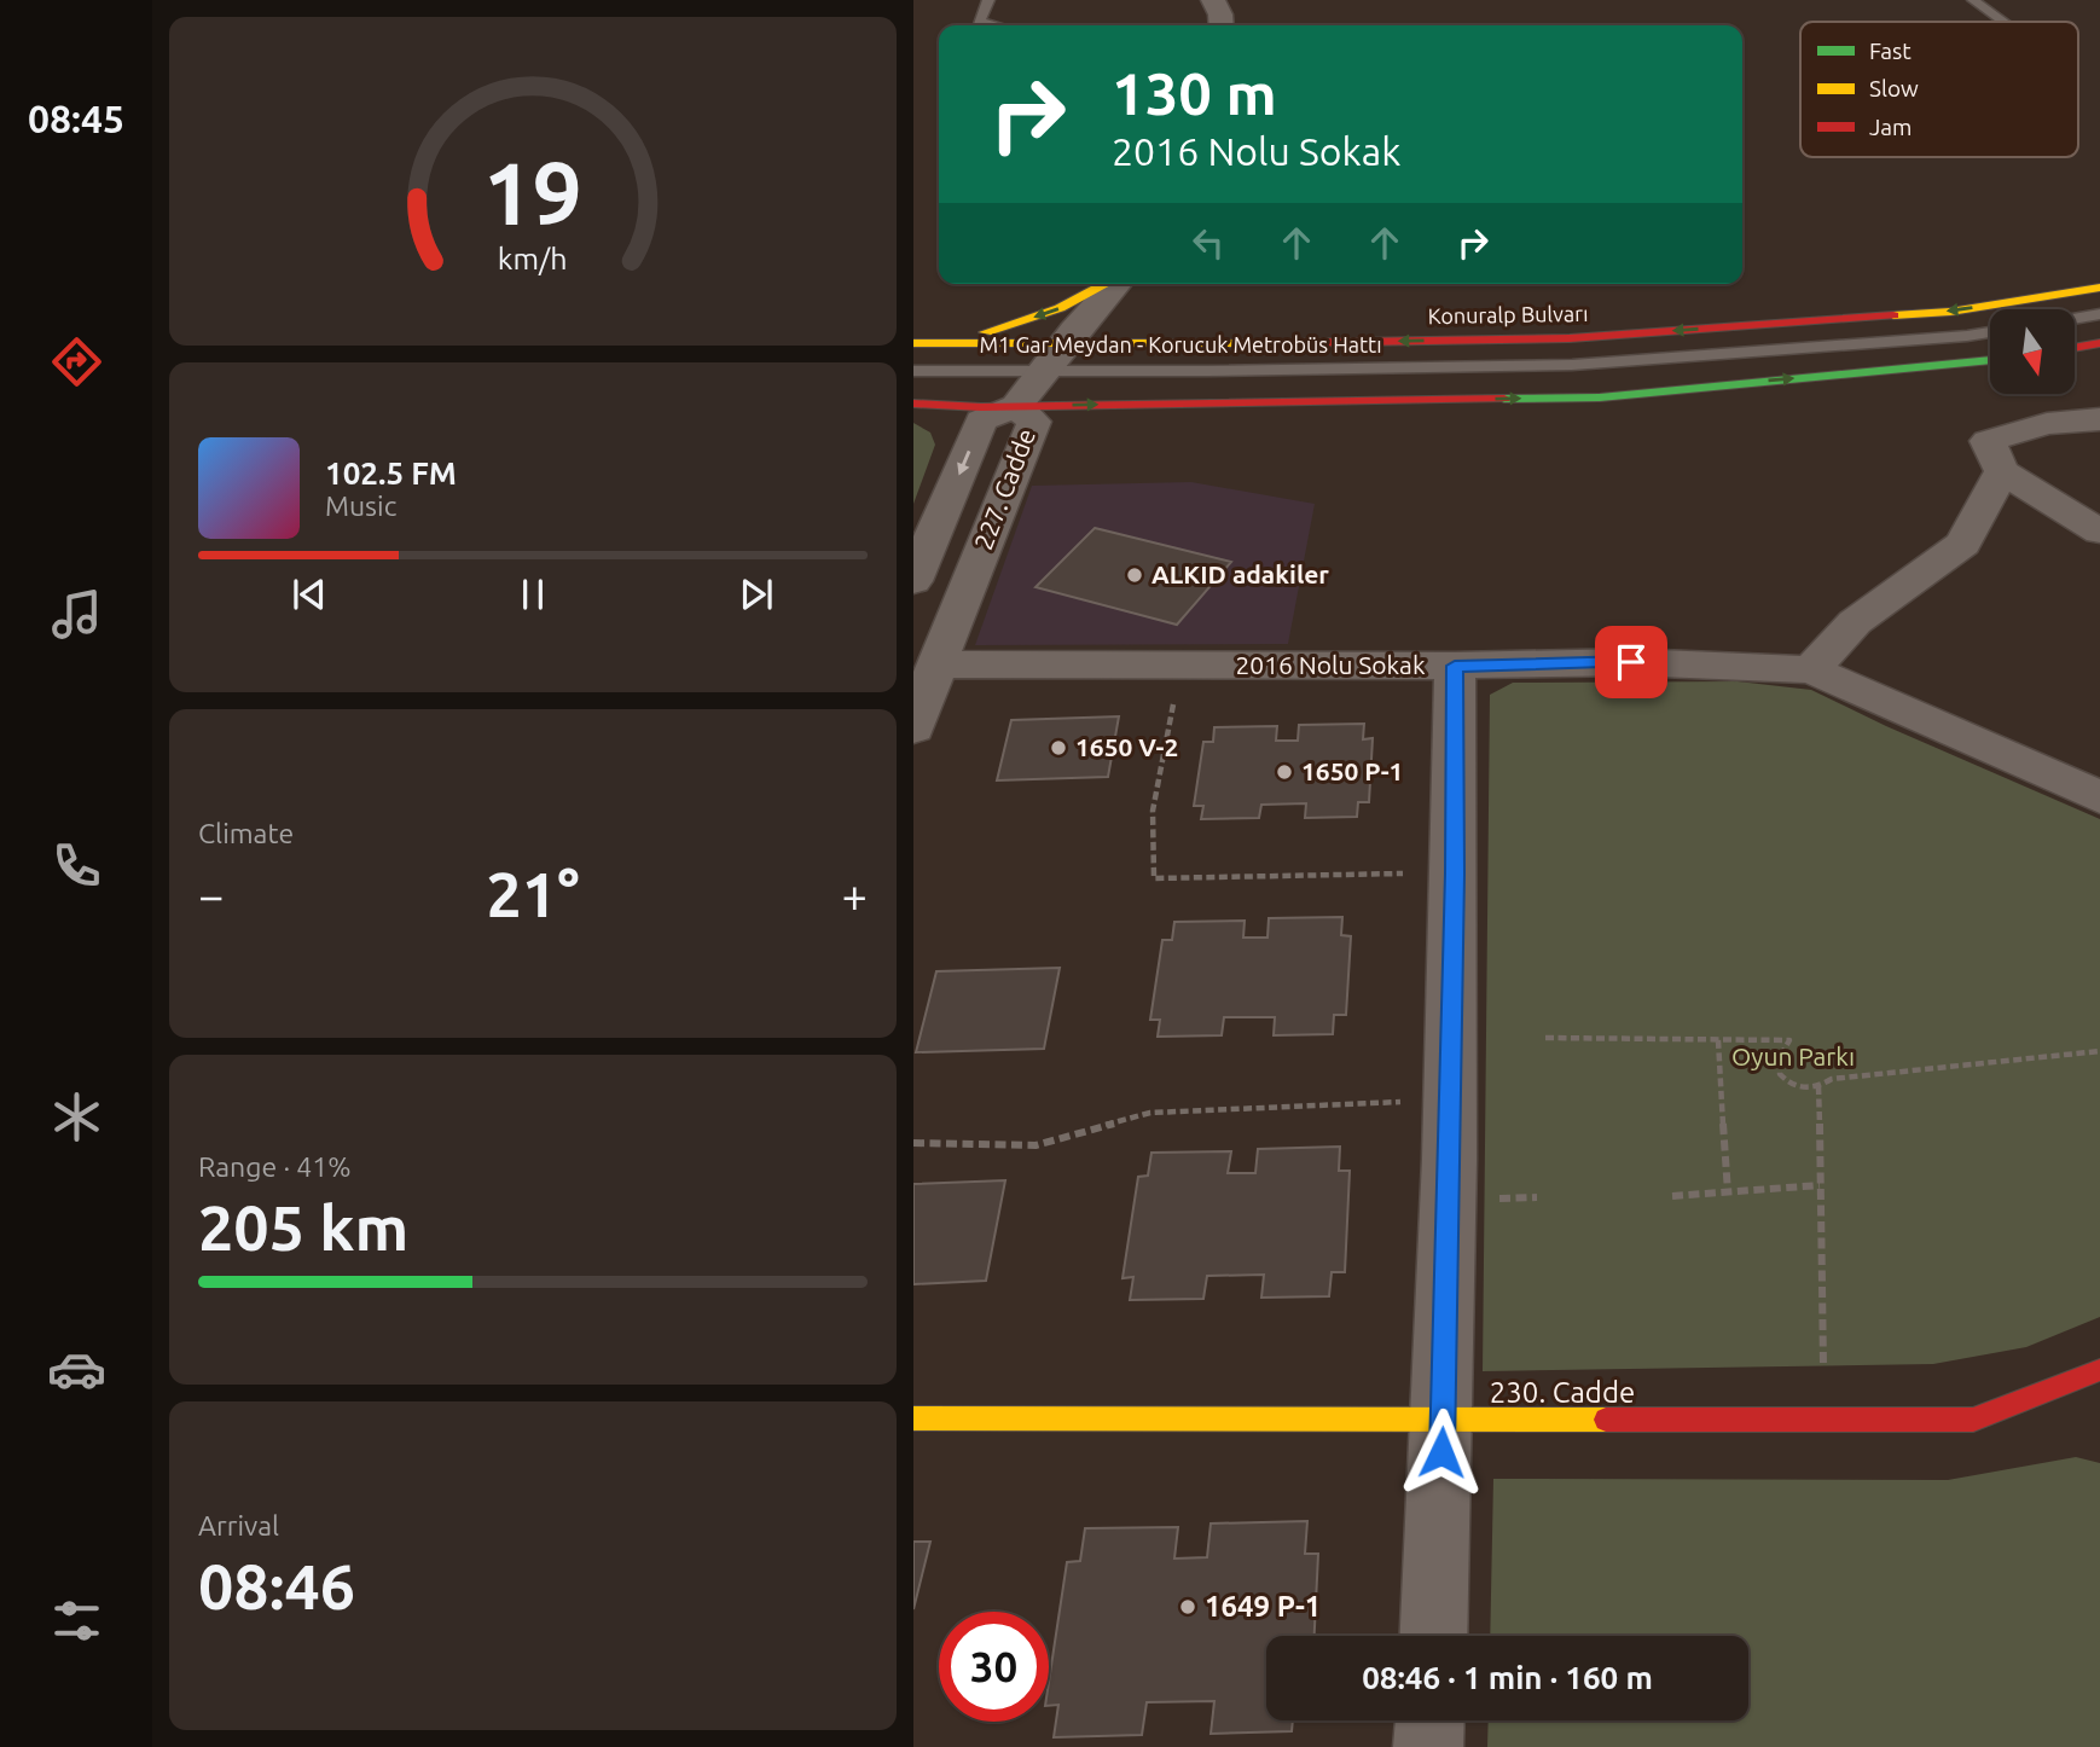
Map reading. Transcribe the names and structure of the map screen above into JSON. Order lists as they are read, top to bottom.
{
  "streets": {
    "main road": ["Konuralp Bulvarı", "230. Cadde"],
    "street": ["227. Cadde", "2016 Nolu Sokak"],
    "lane": ["M1 Gar Meydan - Korucuk Metrobüs Hattı"]
  },
  "crossings": [
    ["227. Cadde", "2016 Nolu Sokak"]
  ],
  "parks": ["Oyun Parkı"],
  "places": [
    "ALKID adakiler",
    "1650 V-2",
    "1650 P-1",
    "1649 P-1"
  ],
  "legend": ["Fast", "Slow", "Jam"],
  "north": "bottom",
  "page": {
    "tabs": "08:45",
    "turn": ["130 m", "2016 Nolu Sokak"],
    "song": ["102.5 FM", "Music"],
    "tile": [
      "Climate",
      ["Range · 41%", "205 km"],
      ["Arrival", "08:46"]
    ],
    "heat": ["−", "21°", "+"],
    "limit": "30",
    "trip": "08:46 · 1 min · 160 m",
    "gauge": ["19", "km/h"]
  }
}
